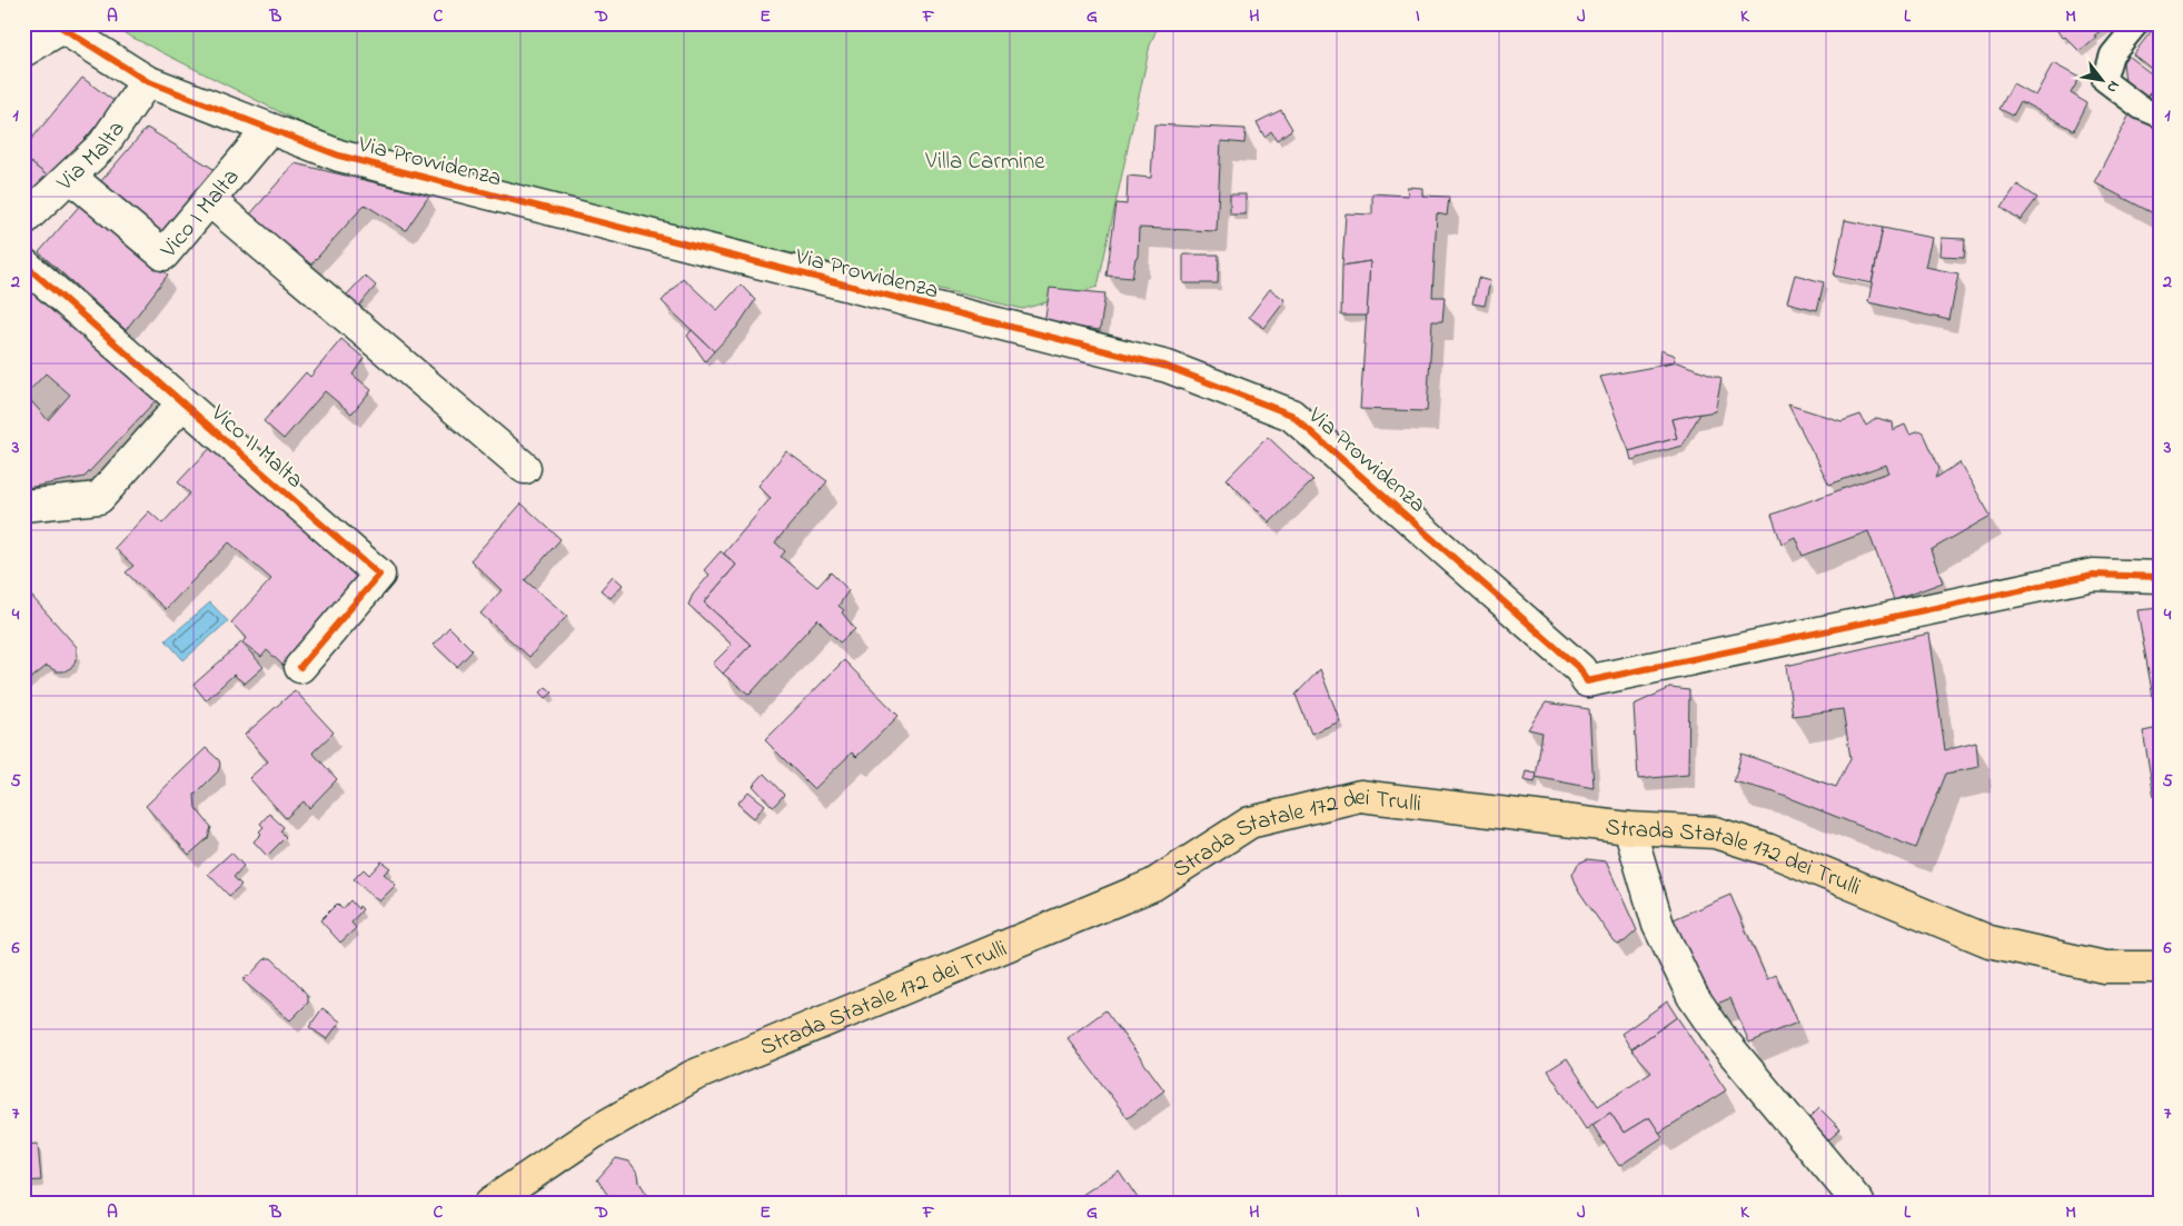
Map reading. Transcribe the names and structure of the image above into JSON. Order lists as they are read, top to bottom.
{
  "streets": {
    "main road": ["Strada Statale 172 dei Trulli"],
    "street": [
      "Via Malta",
      "Via Provvidenza",
      "Vico I Malta",
      "Vico II Malta"
    ]
  },
  "crossings": [
    ["Via Malta", "Via Provvidenza"],
    ["Via Malta", "Vico I Malta"],
    ["Via Provvidenza", "Vico I Malta"]
  ],
  "parks": ["Villa Carmine"],
  "north": "bottom right",
  "grid": {
    "columns": [
      "A",
      "B",
      "C",
      "D",
      "E",
      "F",
      "G",
      "H",
      "I",
      "J",
      "K",
      "L",
      "M"
    ],
    "rows": [
      "1",
      "2",
      "3",
      "4",
      "5",
      "6",
      "7"
    ]
  }
}
